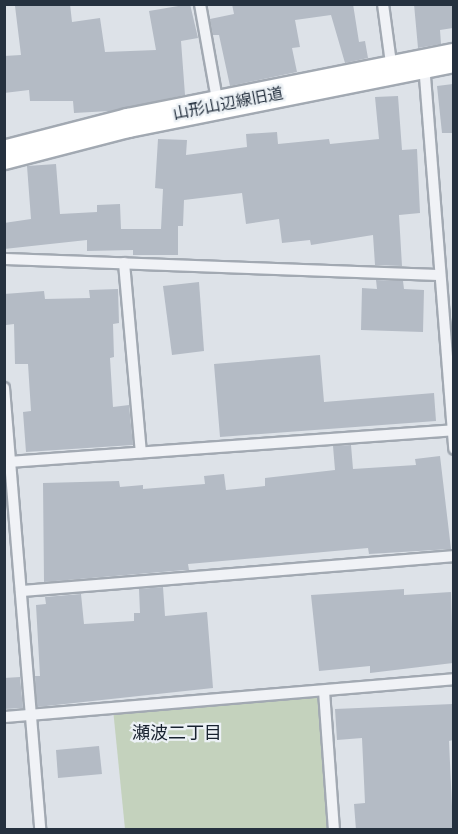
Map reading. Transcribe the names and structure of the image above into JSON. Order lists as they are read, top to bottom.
{
  "streets": {
    "street": ["山形山辺線旧道"]
  },
  "districts": ["瀬波二丁目"]
}
